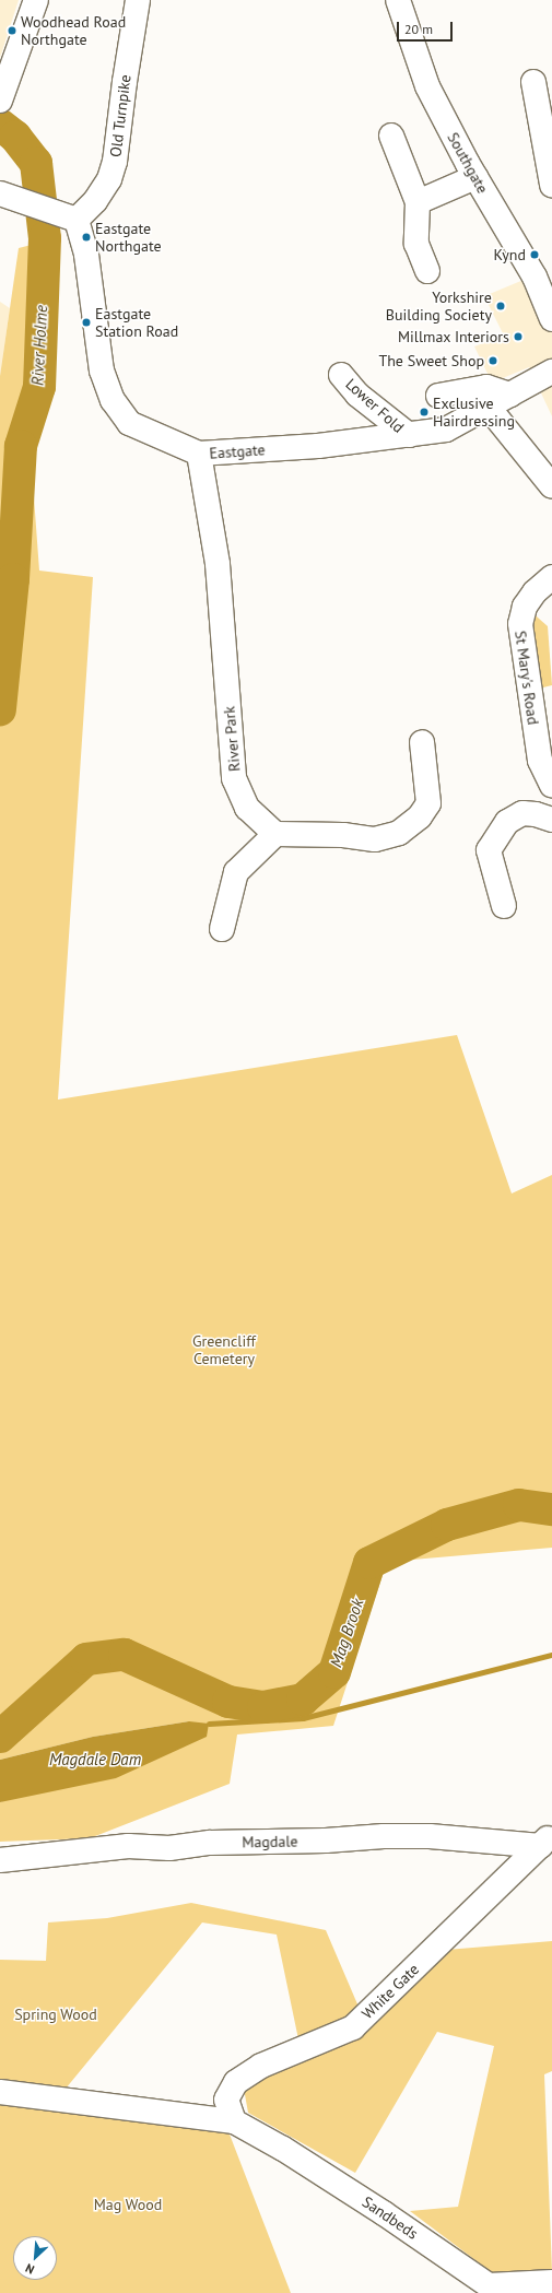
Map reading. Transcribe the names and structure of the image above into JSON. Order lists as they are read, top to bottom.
{
  "streets": {
    "street": [
      "Old Turnpike",
      "Southgate",
      "Lower Fold",
      "Eastgate",
      "St Mary's Road",
      "River Park",
      "Magdale",
      "White Gate",
      "Sandbeds"
    ]
  },
  "crossings": [
    ["Old Turnpike", "Eastgate"],
    ["Lower Fold", "Eastgate"],
    ["Eastgate", "River Park"],
    ["Magdale", "White Gate"],
    ["White Gate", "Sandbeds"]
  ],
  "water": ["River Holme", "Mag Brook", "Magdale Dam"],
  "parks": ["Greencliff Cemetery", "Spring Wood", "Mag Wood"],
  "places": [
    "Woodhead Road Northgate",
    "Eastgate Northgate",
    "Kynd",
    "Yorkshire Building Society",
    "Eastgate Station Road",
    "Millmax Interiors",
    "The Sweet Shop",
    "Exclusive Hairdressing"
  ],
  "scale_bar": "20 m",
  "north": "bottom left"
}
